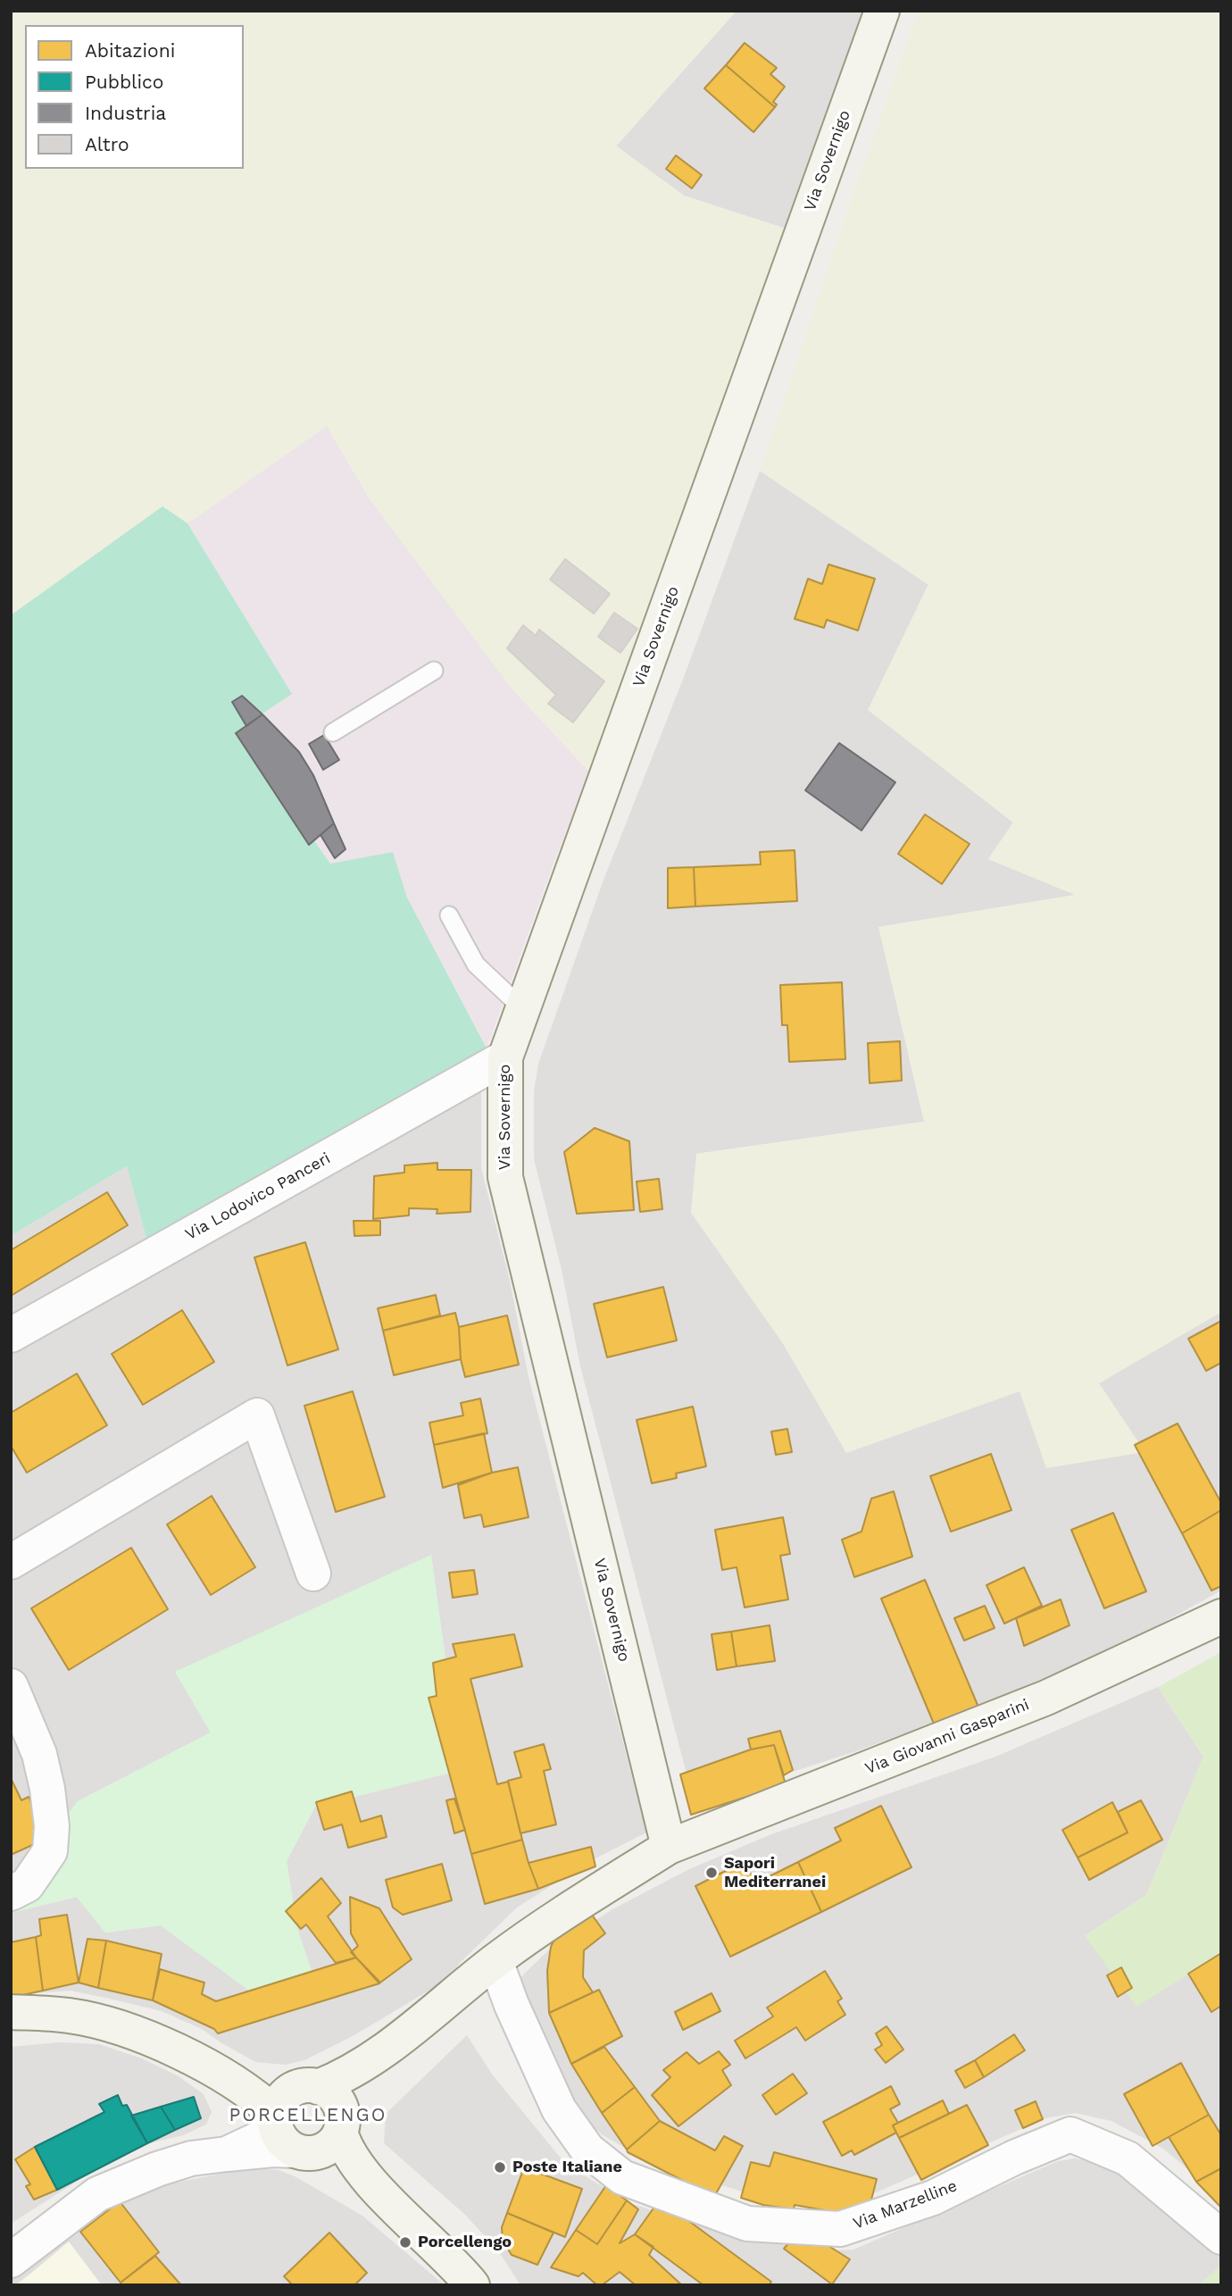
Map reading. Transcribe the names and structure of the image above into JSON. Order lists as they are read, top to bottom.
{
  "streets": {
    "main road": ["Via Sovernigo", "Via Giovanni Gasparini"],
    "street": ["Via Lodovico Panceri", "Via Marzelline"]
  },
  "crossings": [
    ["Via Sovernigo", "Via Lodovico Panceri"],
    ["Via Sovernigo", "Via Giovanni Gasparini"]
  ],
  "districts": ["PORCELLENGO"],
  "places": ["Sapori Mediterranei", "Poste Italiane", "Porcellengo"],
  "legend": [
    "Abitazioni",
    "Pubblico",
    "Industria",
    "Altro"
  ]
}
